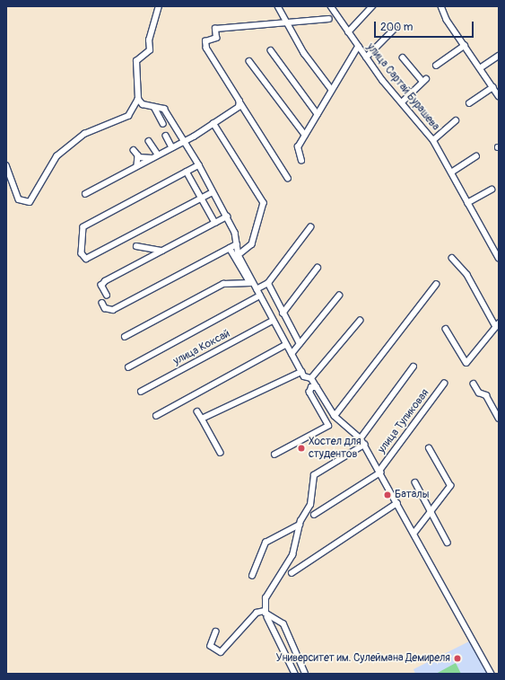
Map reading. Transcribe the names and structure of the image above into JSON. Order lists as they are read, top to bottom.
{
  "streets": {
    "street": ["улица Сартай Бурашева", "улица Коксай", "улица Тупиковая"]
  },
  "places": ["Хостел для студентов", "Баталы", "Университет им. Сулеймана Демиреля"],
  "scale_bar": "200 m"
}
